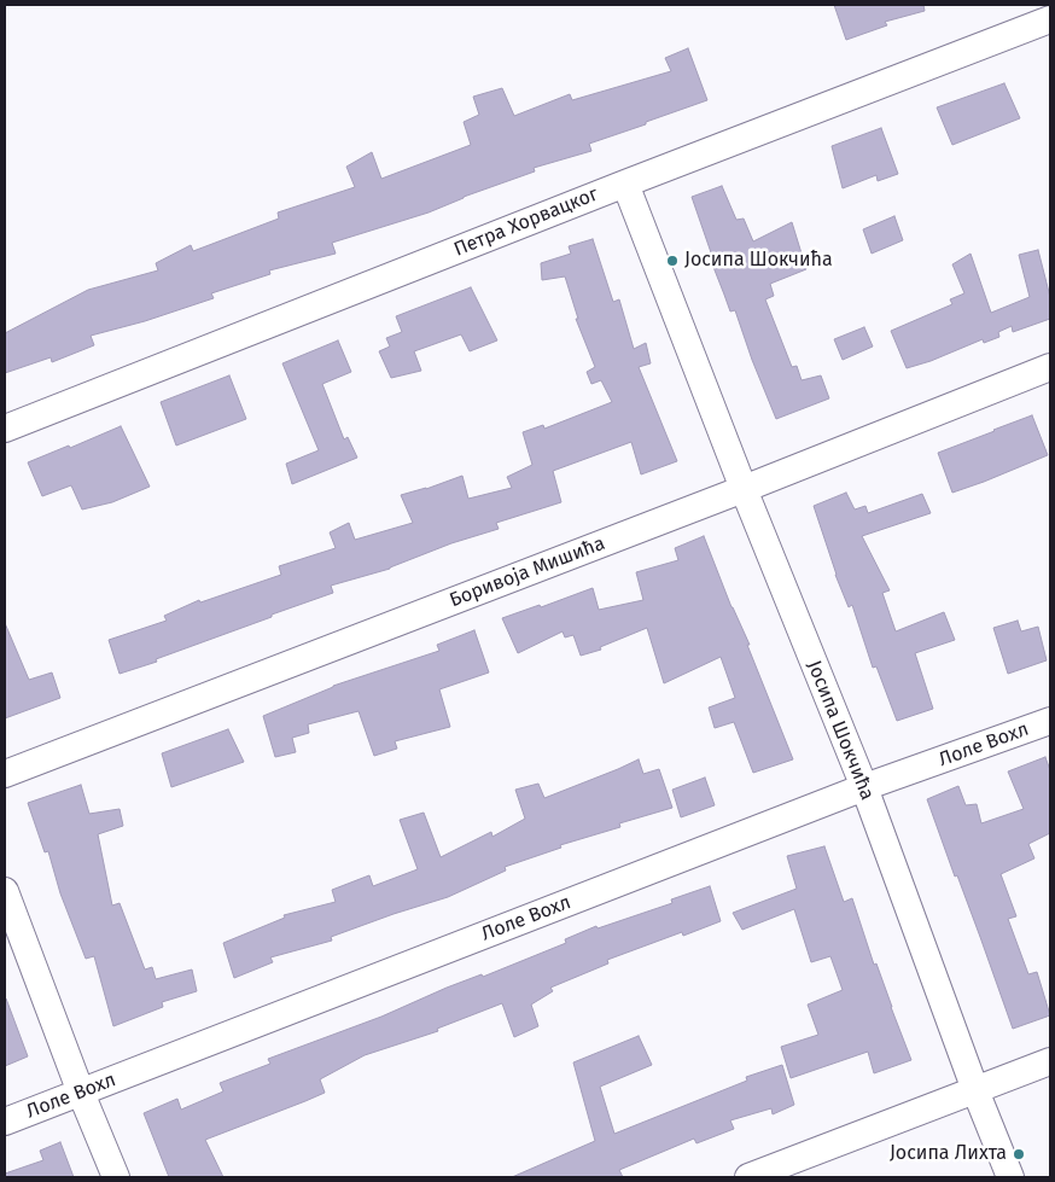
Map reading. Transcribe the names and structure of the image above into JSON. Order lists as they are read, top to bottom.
{
  "streets": {
    "street": [
      "Петра Хорвацког",
      "Боривоја Мишића",
      "Јосипа Шокчића",
      "Лоле Вохл"
    ]
  },
  "crossings": [
    ["Петра Хорвацког", "Јосипа Шокчића"],
    ["Боривоја Мишића", "Јосипа Шокчића"],
    ["Јосипа Шокчића", "Лоле Вохл"]
  ],
  "places": ["Јосипа Шокчића", "Јосипа Лихта"]
}
